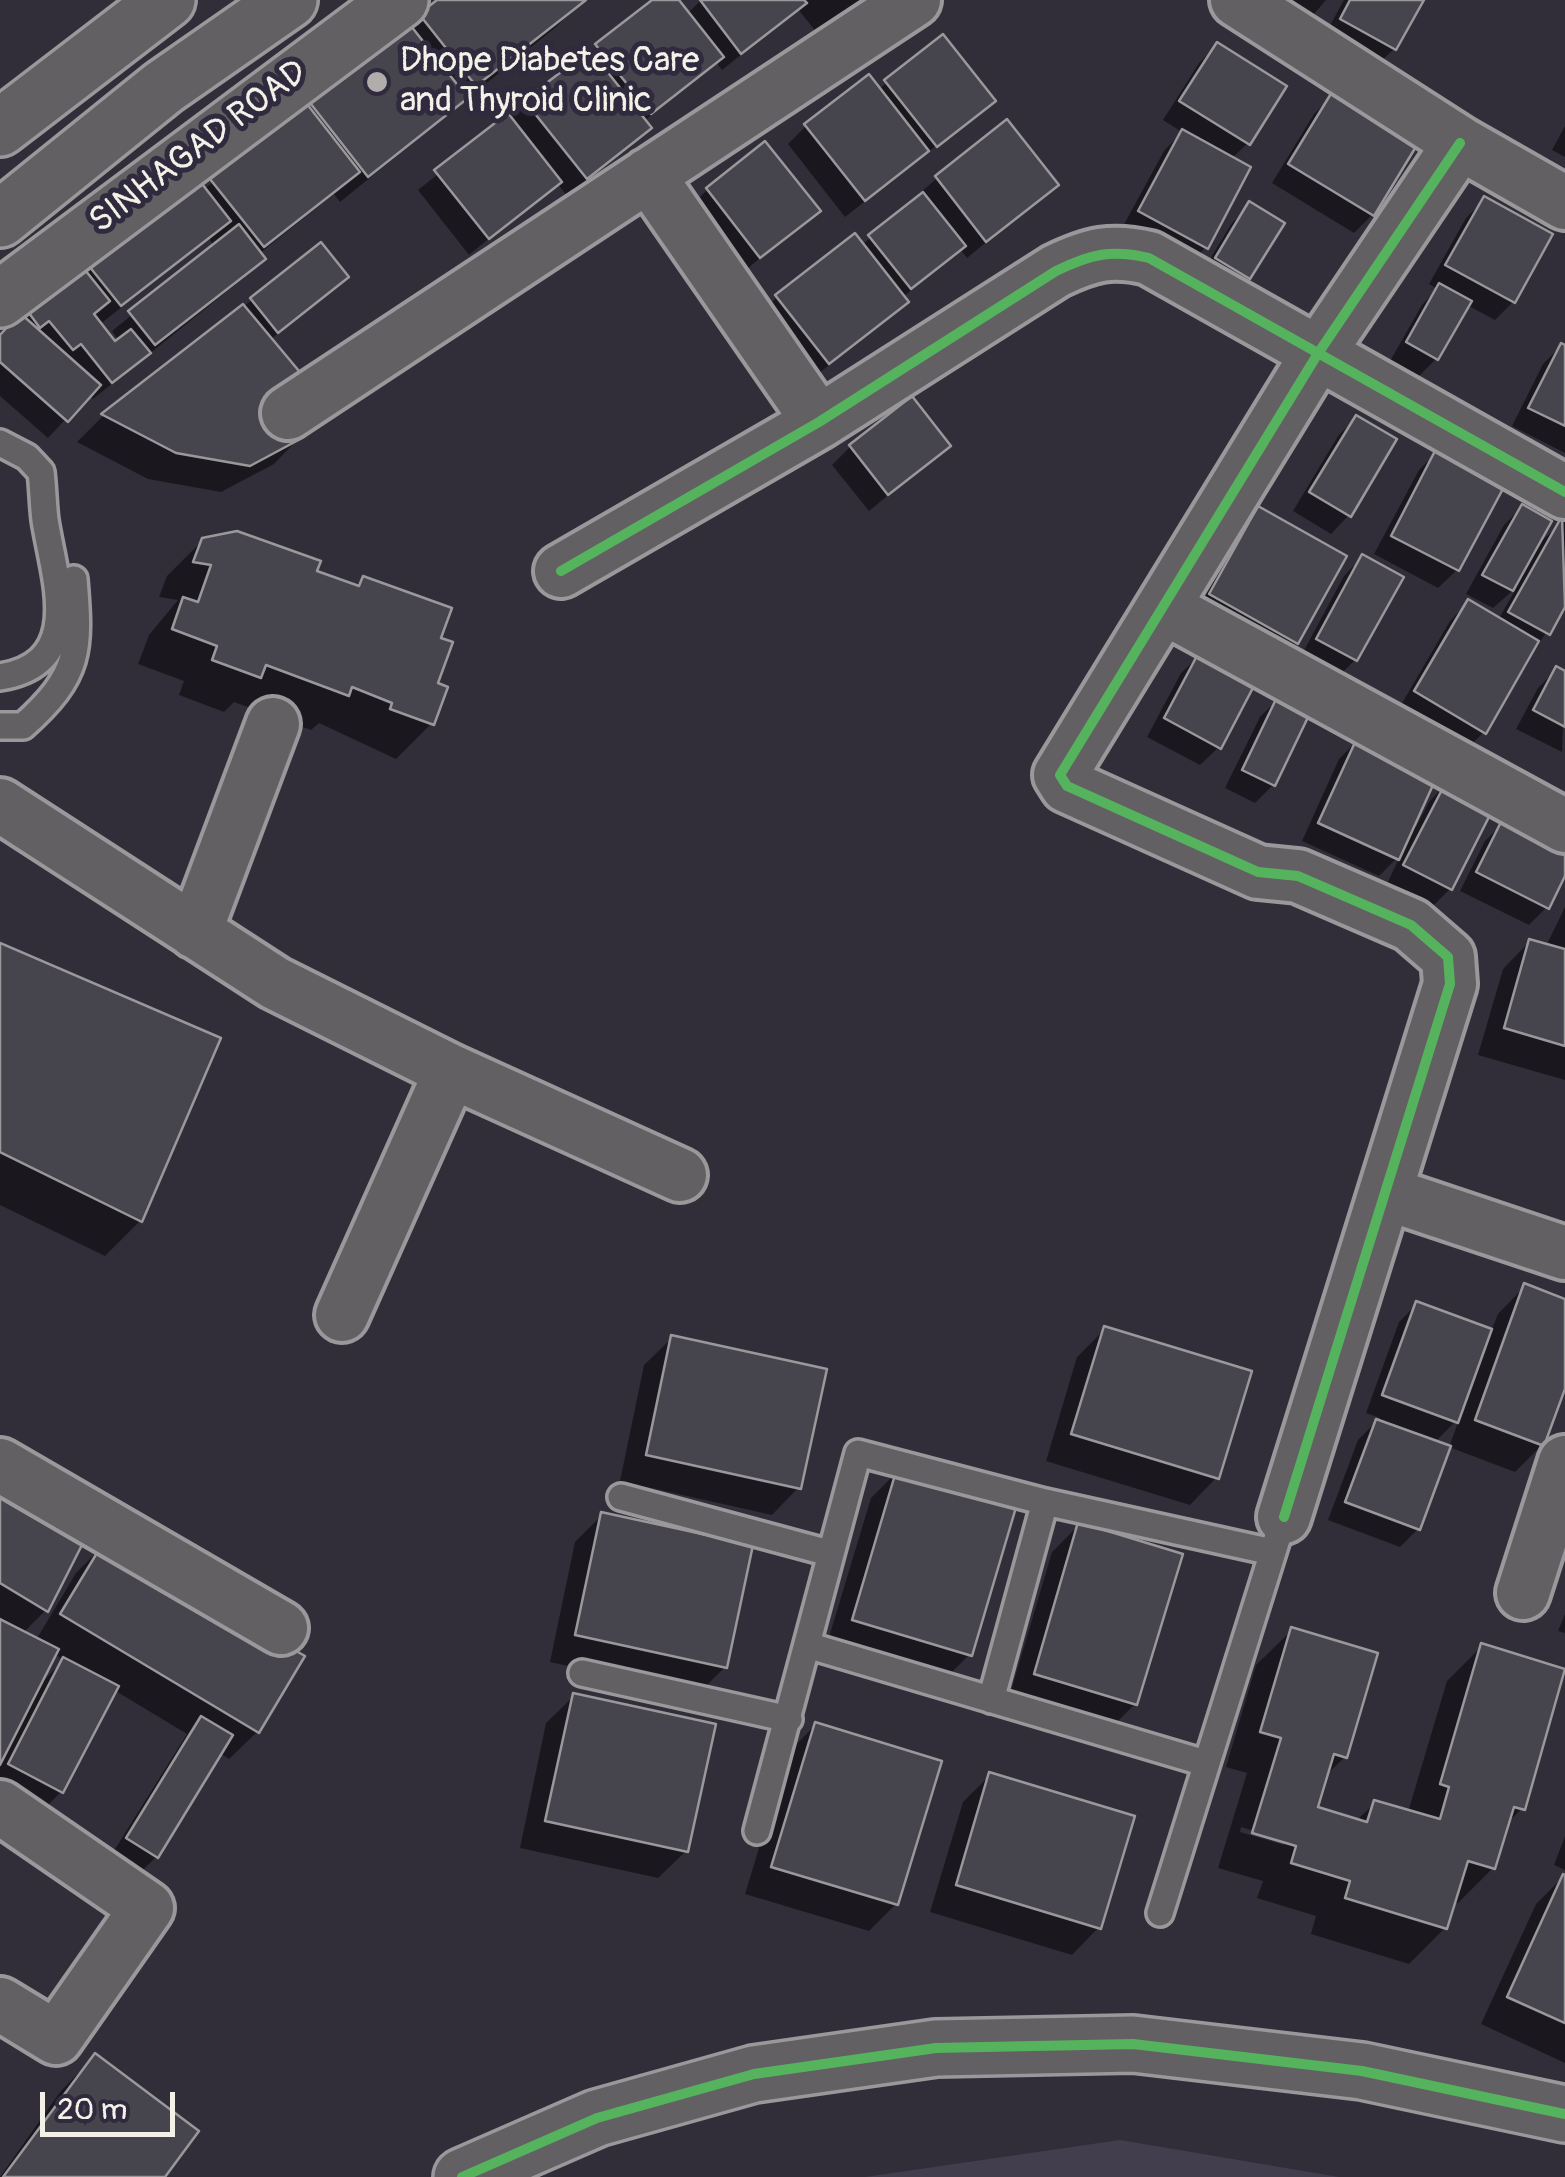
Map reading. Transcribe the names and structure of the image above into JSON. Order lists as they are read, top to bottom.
{
  "streets": {
    "main road": ["SINHAGAD ROAD"]
  },
  "places": ["Dhope Diabetes Care and Thyroid Clinic"],
  "scale_bar": "20 m"
}
